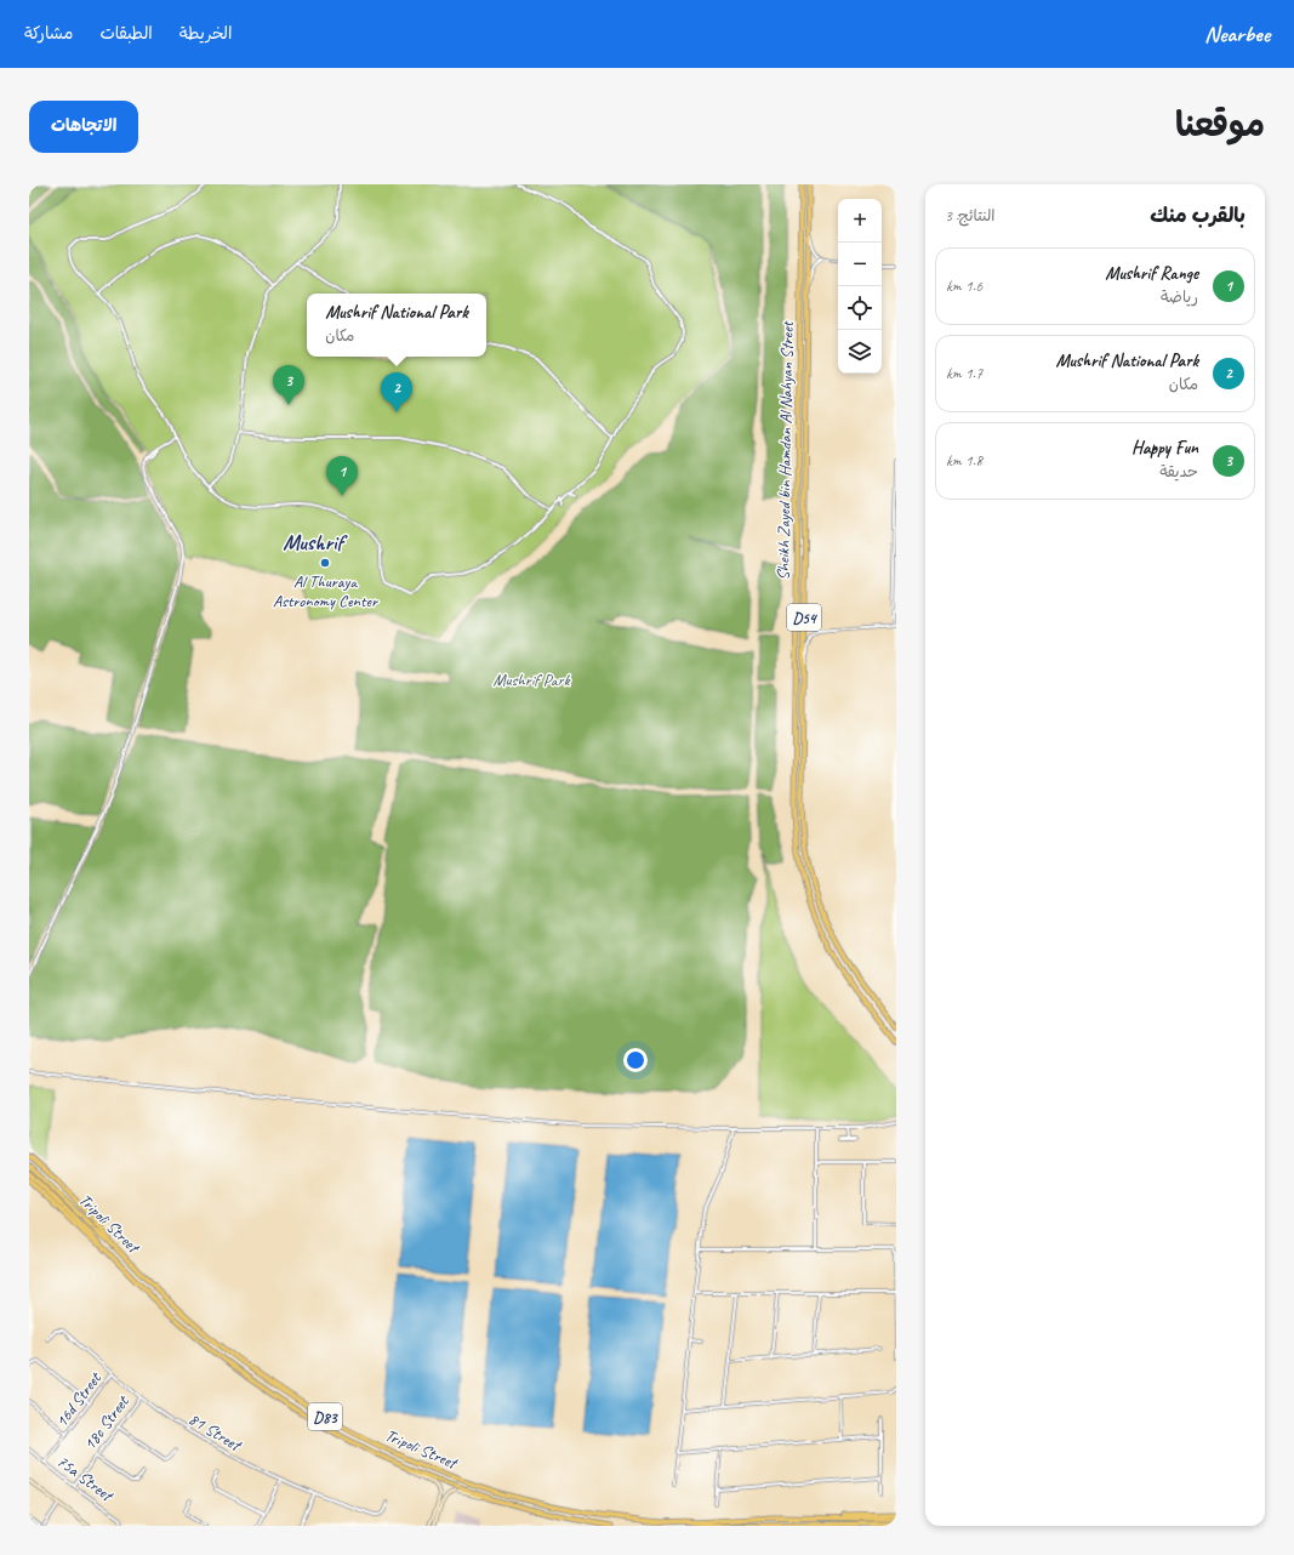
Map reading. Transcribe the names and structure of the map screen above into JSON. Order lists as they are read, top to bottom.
{
  "streets": {
    "highway": [
      "Sheikh Zayed bin Hamdan Al Nahyan Street",
      "D54",
      "Tripoli Street",
      "D83"
    ],
    "street": [
      "16d Street",
      "18c Street",
      "81 Street",
      "75a Street"
    ]
  },
  "crossings": [
    ["16d Street", "81 Street"],
    ["16d Street", "75a Street"],
    ["18c Street", "81 Street"],
    ["18c Street", "75a Street"]
  ],
  "districts": ["Mushrif"],
  "parks": ["Mushrif Park"],
  "places": ["Al Thuraya Astronomy Center"],
  "page": {
    "header": "Nearbee",
    "nav": ["الخريطة", "الطبقات", "مشاركة"],
    "title": "موقعنا",
    "buttons": "الاتجاهات",
    "heading": ["بالقرب منك", "النتائج: 3"],
    "map_buttons": ["+", "−"],
    "list": [
      {
        "mark": "1",
        "name": "Mushrif Range",
        "note": "رياضة",
        "value": "1.6 km"
      },
      {
        "mark": "2",
        "name": "Mushrif National Park",
        "note": "مكان",
        "value": "1.7 km"
      },
      {
        "mark": "3",
        "name": "Happy Fun",
        "note": "حديقة",
        "value": "1.8 km"
      }
    ],
    "popup": ["Mushrif National Park", "مكان"],
    "pins": ["3", "2", "1"]
  }
}
